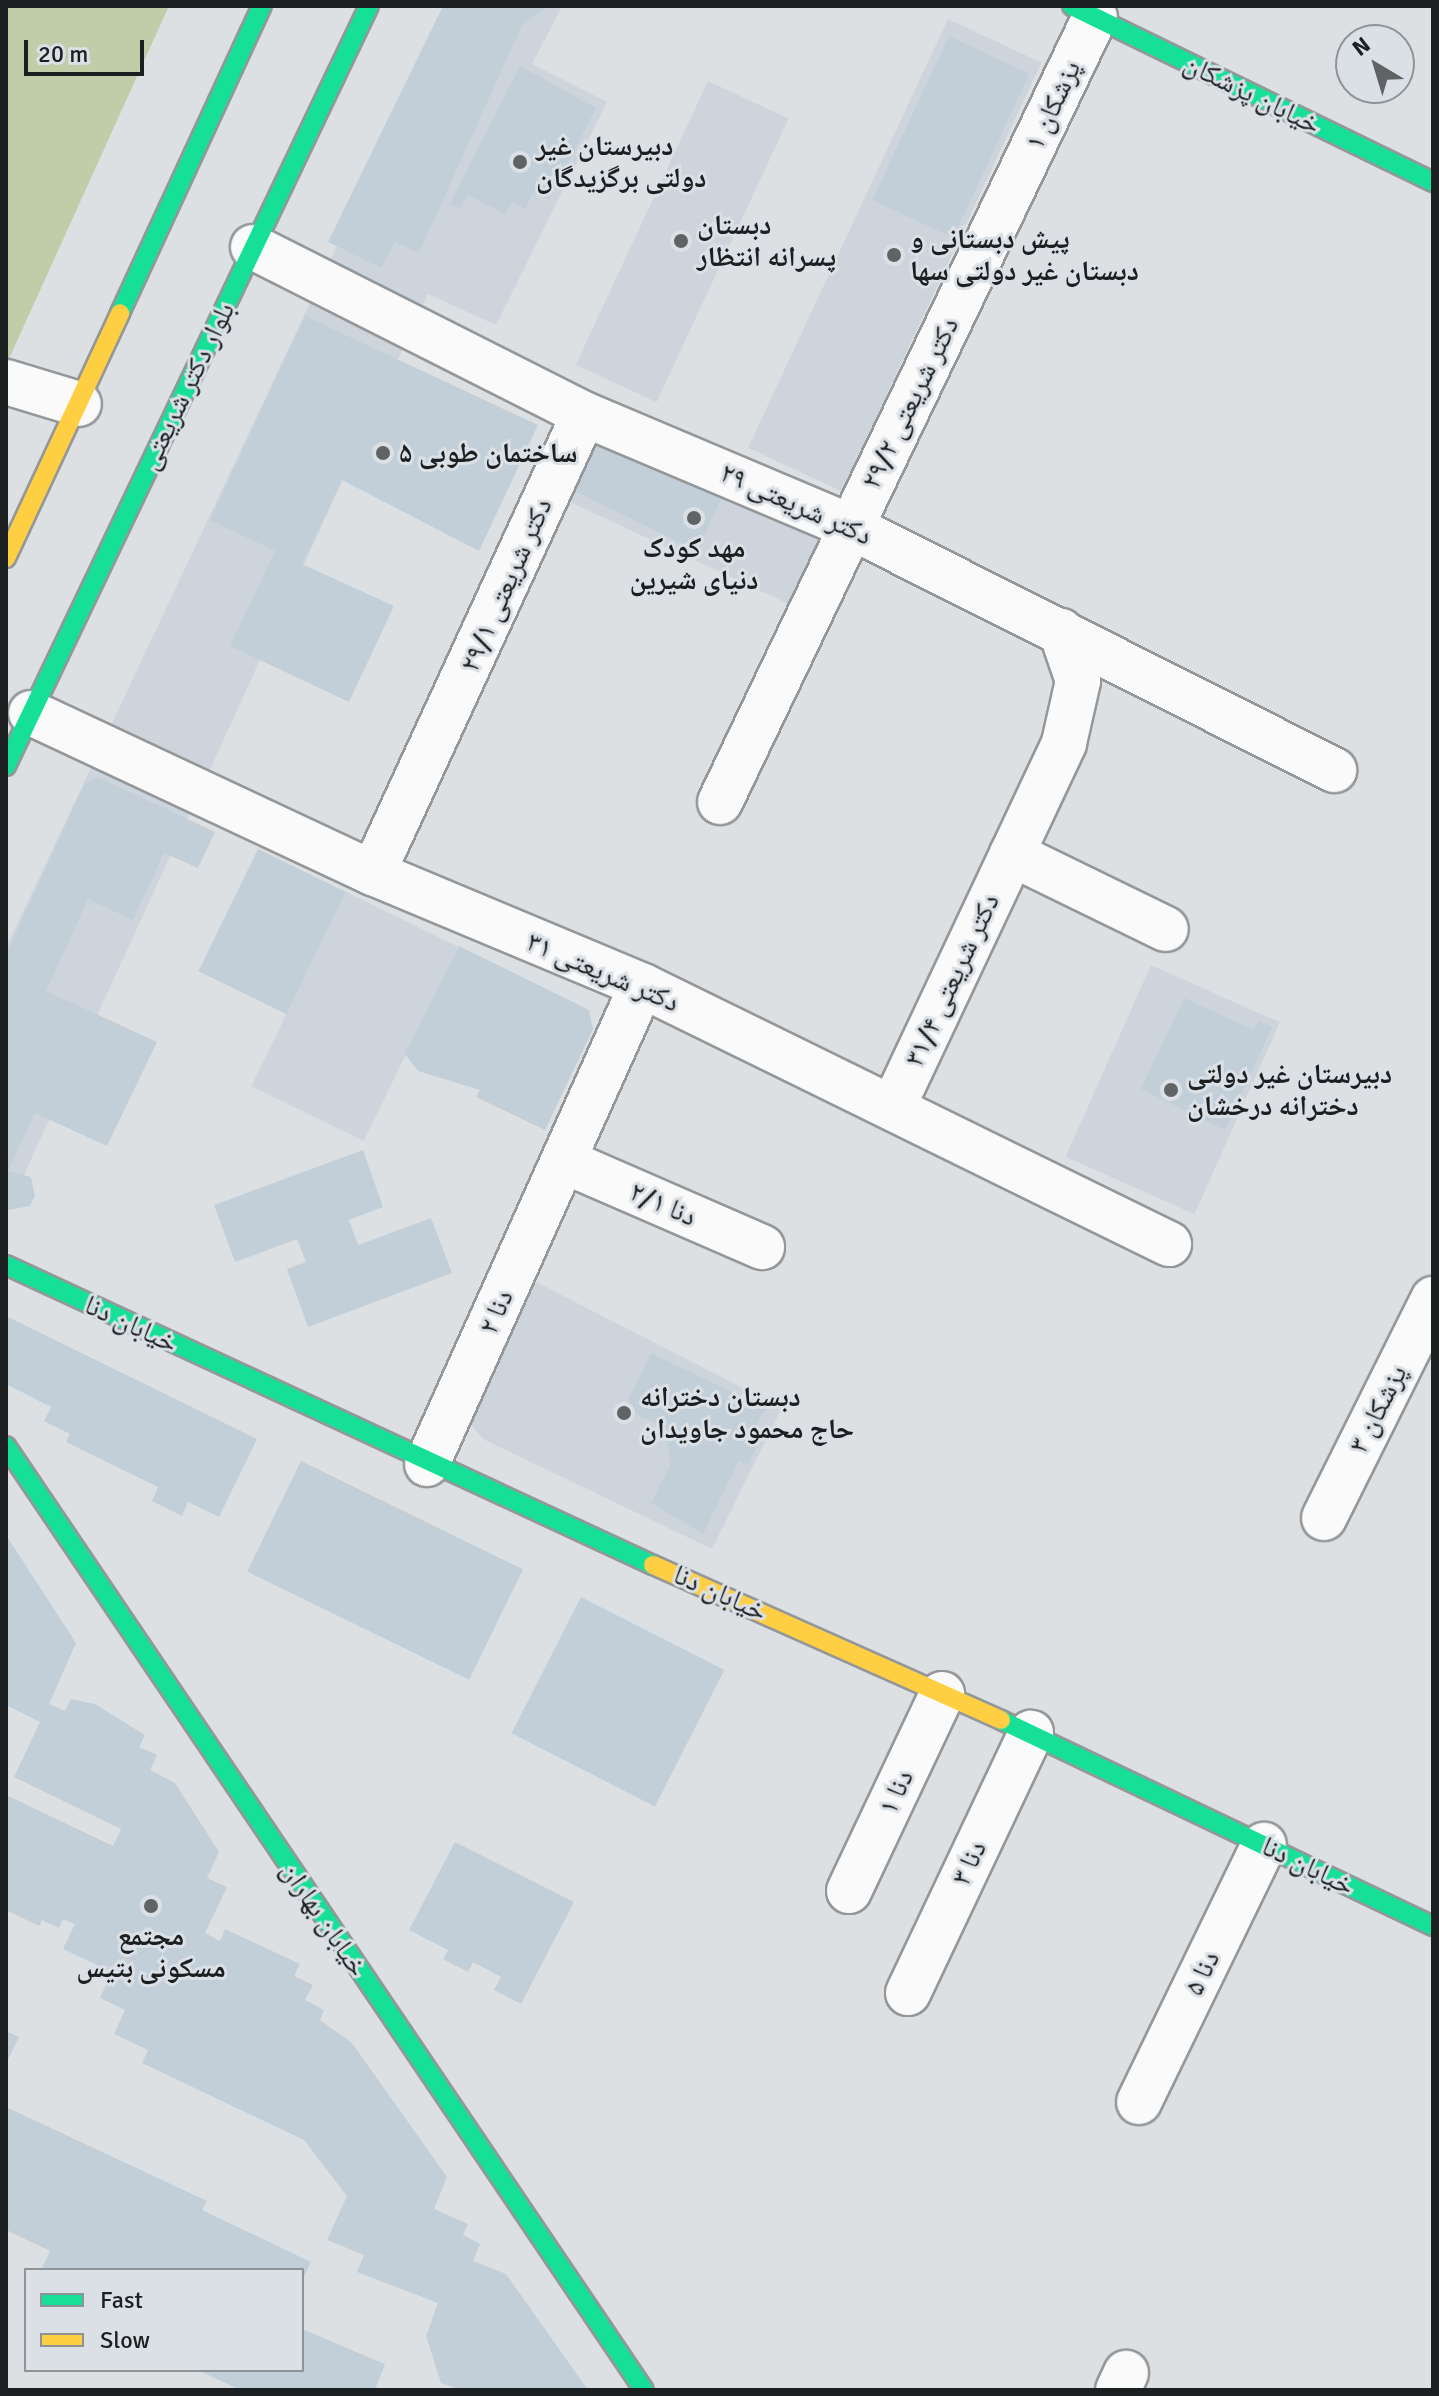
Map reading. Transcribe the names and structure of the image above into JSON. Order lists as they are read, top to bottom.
{
  "streets": {
    "street": [
      "خیابان پزشکان",
      "۱ پزشکان",
      "بلوار دکتر شریعتی",
      "۲۹/۲ دکتر شریعتی",
      "۲۹ دکتر شریعتی",
      "۲۹/۱ دکتر شریعتی",
      "۳۱ دکتر شریعتی",
      "۳۱/۴ دکتر شریعتی",
      "۲/۱ دنا",
      "۲ دنا",
      "خیابان دنا",
      "۳ پزشکان",
      "۱ دنا",
      "۳ دنا",
      "خیابان بهاران",
      "۵ دنا"
    ]
  },
  "crossings": [
    ["خیابان پزشکان", "۱ پزشکان"],
    ["۱ پزشکان", "۲۹/۲ دکتر شریعتی"],
    ["بلوار دکتر شریعتی", "۲۹ دکتر شریعتی"],
    ["بلوار دکتر شریعتی", "۳۱ دکتر شریعتی"],
    ["۲۹/۲ دکتر شریعتی", "۲۹ دکتر شریعتی"],
    ["۲۹ دکتر شریعتی", "۲۹/۱ دکتر شریعتی"],
    ["۲۹ دکتر شریعتی", "۳۱/۴ دکتر شریعتی"],
    ["۲۹/۱ دکتر شریعتی", "۳۱ دکتر شریعتی"],
    ["۳۱ دکتر شریعتی", "۳۱/۴ دکتر شریعتی"],
    ["۲/۱ دنا", "۲ دنا"],
    ["۲ دنا", "خیابان دنا"],
    ["خیابان دنا", "۱ دنا"],
    ["خیابان دنا", "۳ دنا"],
    ["خیابان دنا", "۵ دنا"]
  ],
  "places": [
    "دبیرستان غیر دولتی برگزیدگان",
    "دبستان پسرانه انتظار",
    "پیش دبستانی و دبستان غیر دولتی سها",
    "ساختمان طوبی ۵",
    "مهد کودک دنیای شیرین",
    "دبیرستان غیر دولتی دخترانه درخشان",
    "دبستان دخترانه حاج محمود جاویدان",
    "مجتمع مسکونی بتیس"
  ],
  "legend": ["Fast", "Slow"],
  "scale_bar": "20 m",
  "north": "top left"
}
